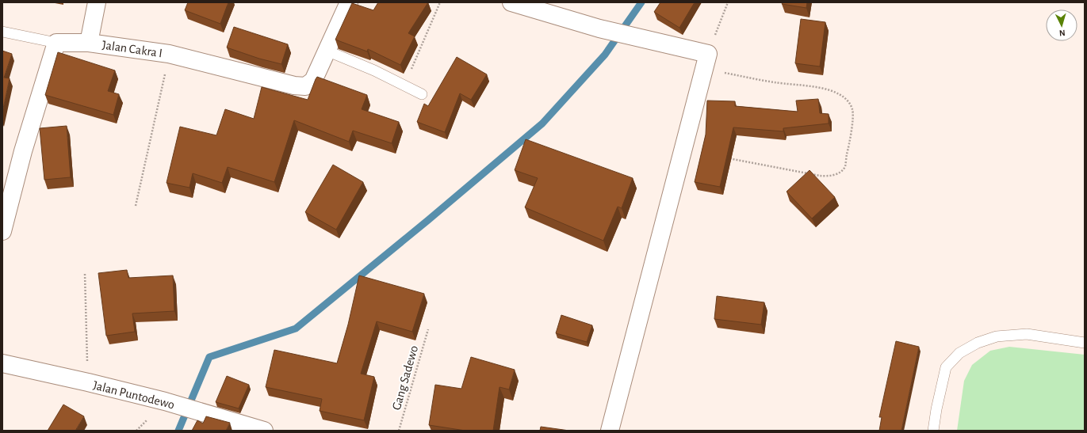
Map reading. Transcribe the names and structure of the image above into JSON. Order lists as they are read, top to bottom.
{
  "streets": {
    "street": ["Jalan Cakra I", "Jalan Puntodewo"],
    "path": ["Gang Sadewo"]
  },
  "north": "bottom"
}
